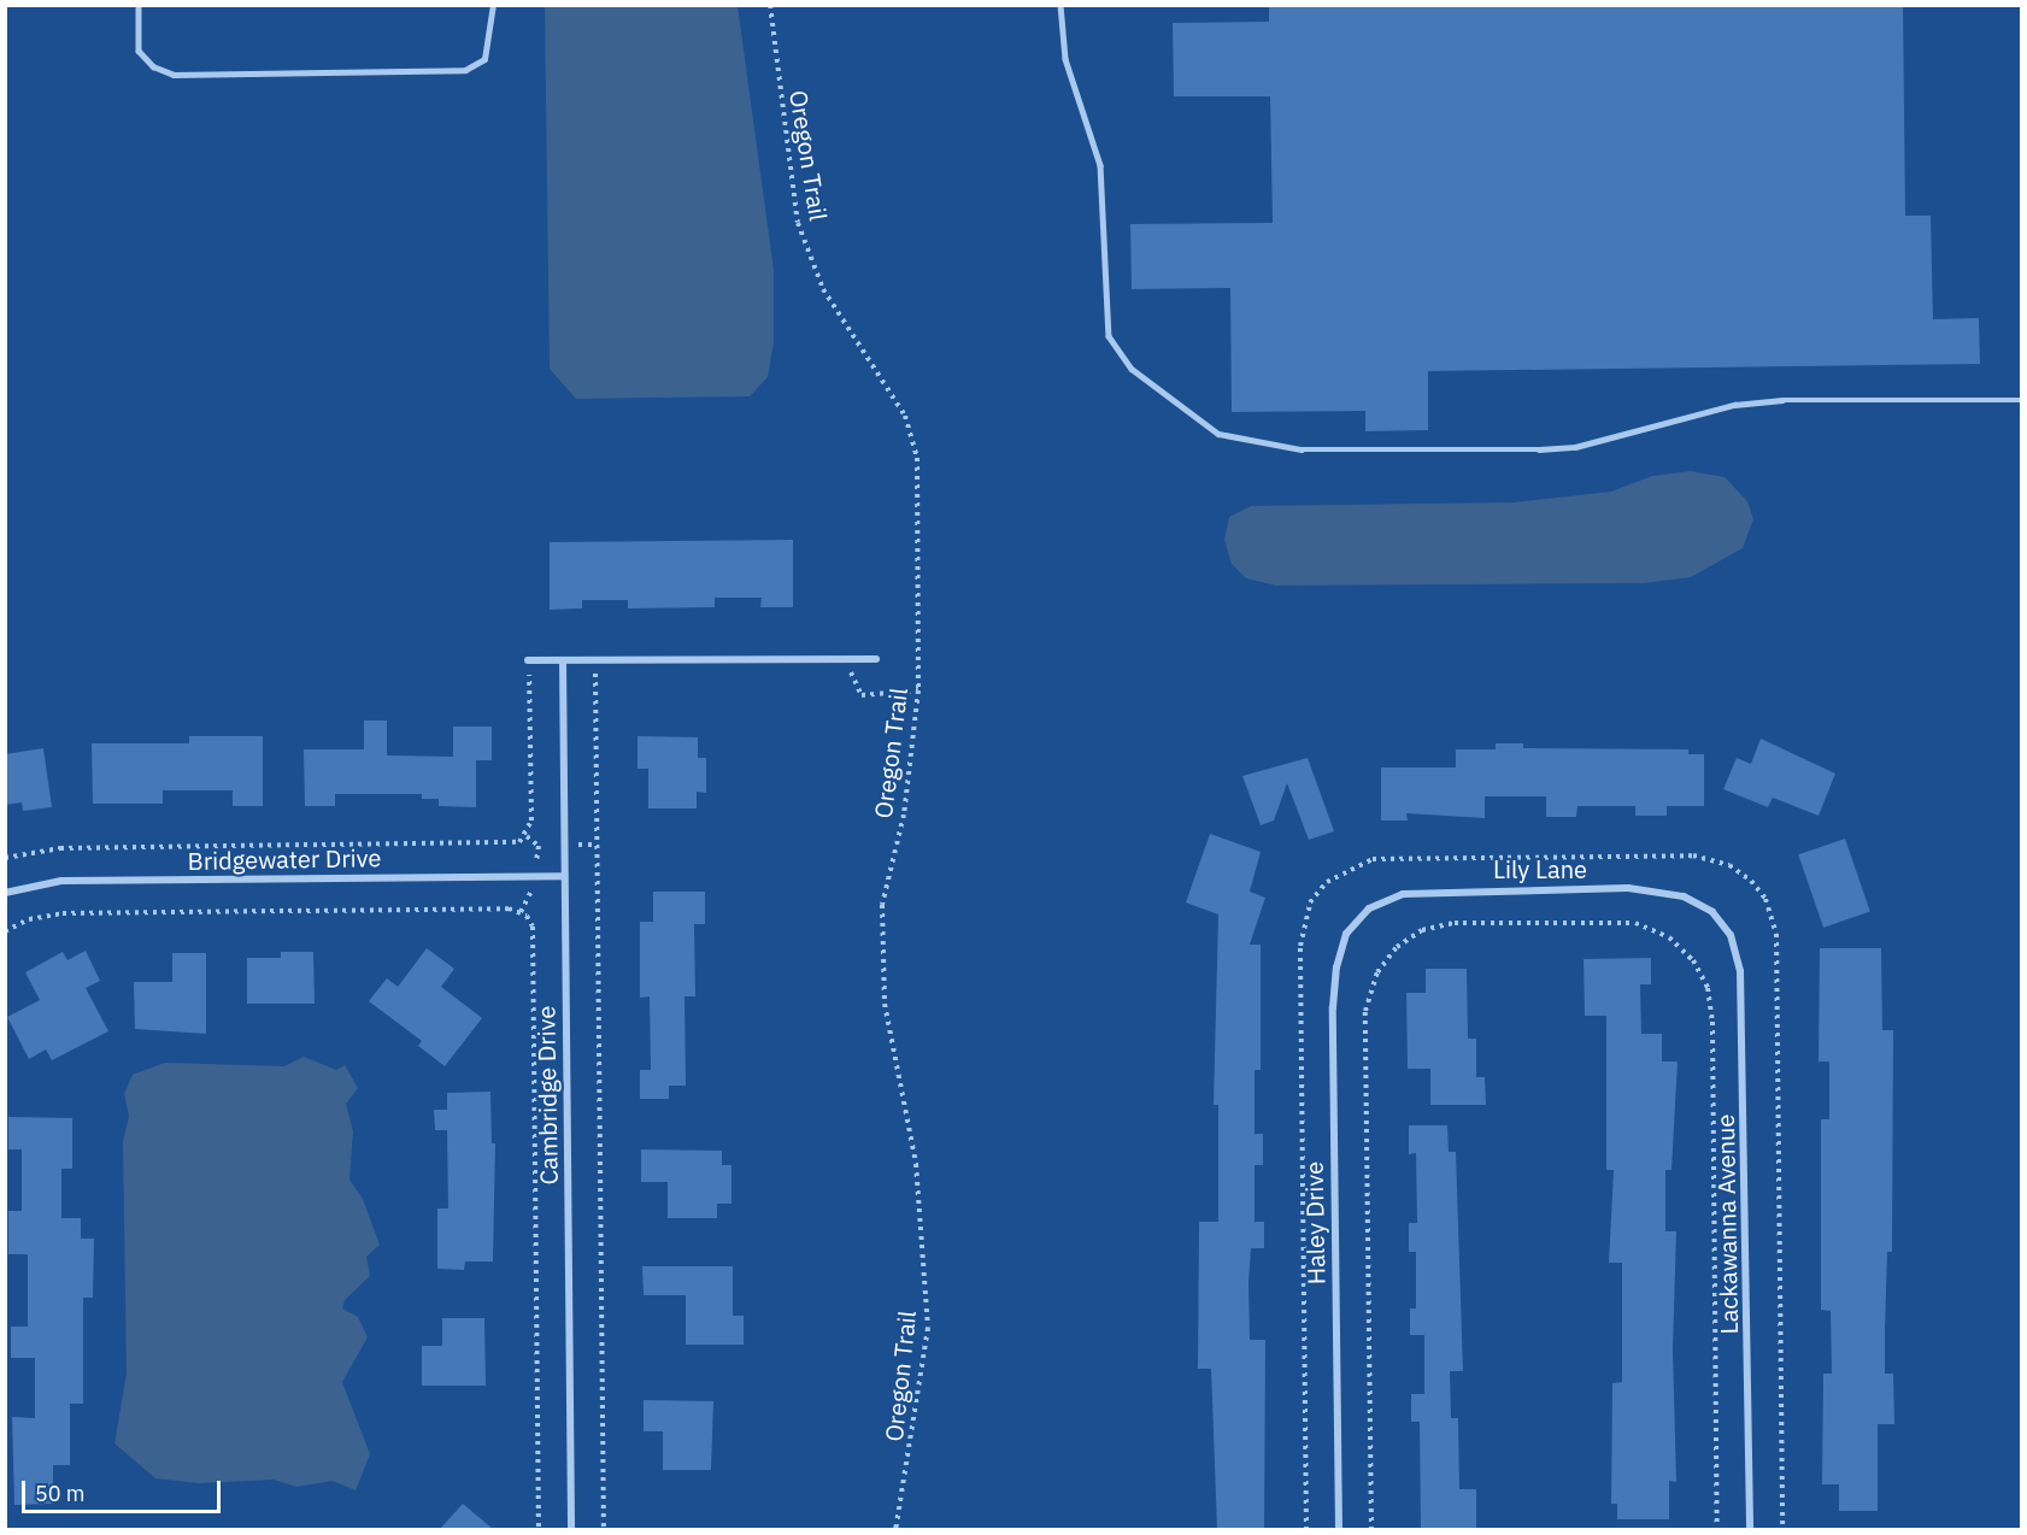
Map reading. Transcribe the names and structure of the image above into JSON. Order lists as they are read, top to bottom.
{
  "streets": {
    "street": [
      "Bridgewater Drive",
      "Lily Lane",
      "Cambridge Drive",
      "Haley Drive",
      "Lackawanna Avenue"
    ],
    "path": ["Oregon Trail"]
  },
  "crossings": [
    ["Bridgewater Drive", "Cambridge Drive"],
    ["Lily Lane", "Haley Drive"],
    ["Lily Lane", "Lackawanna Avenue"]
  ],
  "scale_bar": "50 m"
}
